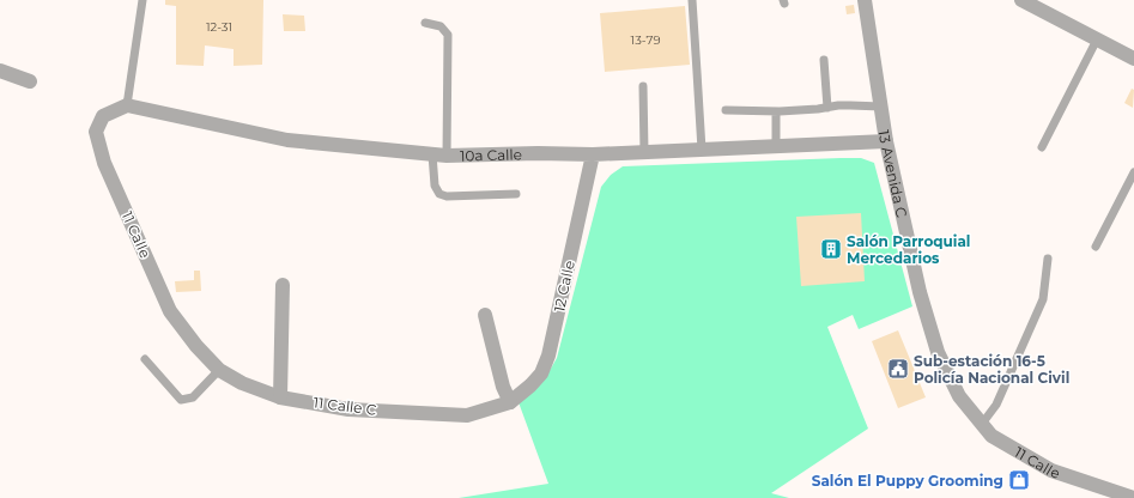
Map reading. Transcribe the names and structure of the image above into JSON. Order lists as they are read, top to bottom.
{
  "streets": {
    "street": [
      "10a Calle",
      "13 Avenida C",
      "11 Calle",
      "12 Calle",
      "11 Calle C"
    ]
  },
  "crossings": [
    ["10a Calle", "13 Avenida C"],
    ["10a Calle", "11 Calle"],
    ["10a Calle", "12 Calle"],
    ["13 Avenida C", "11 Calle"],
    ["11 Calle", "11 Calle C"],
    ["12 Calle", "11 Calle C"]
  ],
  "places": {
    "building": ["Salón Parroquial Mercedarios"],
    "public building": ["Sub-estación 16-5 Policía Nacional Civil"],
    "shop": ["Salón El Puppy Grooming"]
  },
  "house_numbers": ["12-31", "13-79"]
}
